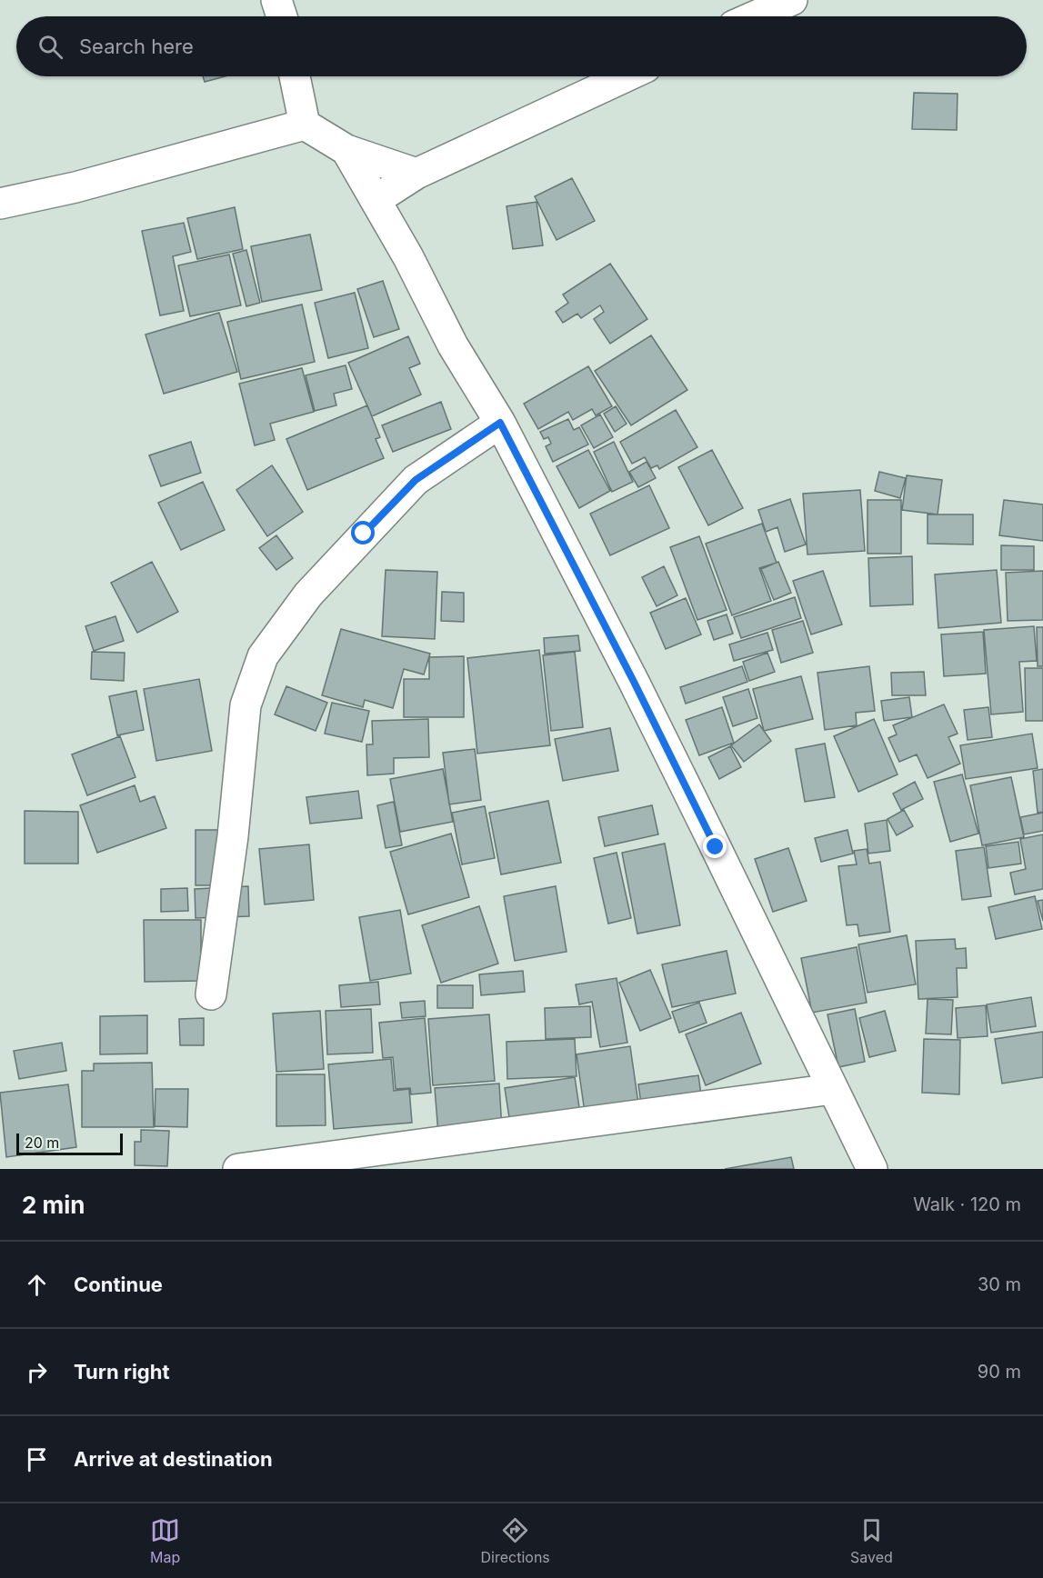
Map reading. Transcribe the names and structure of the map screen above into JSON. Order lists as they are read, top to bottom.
{
  "scale_bar": "20 m",
  "page": {
    "search": "Search here",
    "scale": "20 m",
    "heading": ["2 min", "Walk · 120 m"],
    "list": [
      ["Continue", "30 m"],
      ["Turn right", "90 m"],
      "Arrive at destination"
    ],
    "nav": ["Map", "Directions", "Saved"]
  }
}
